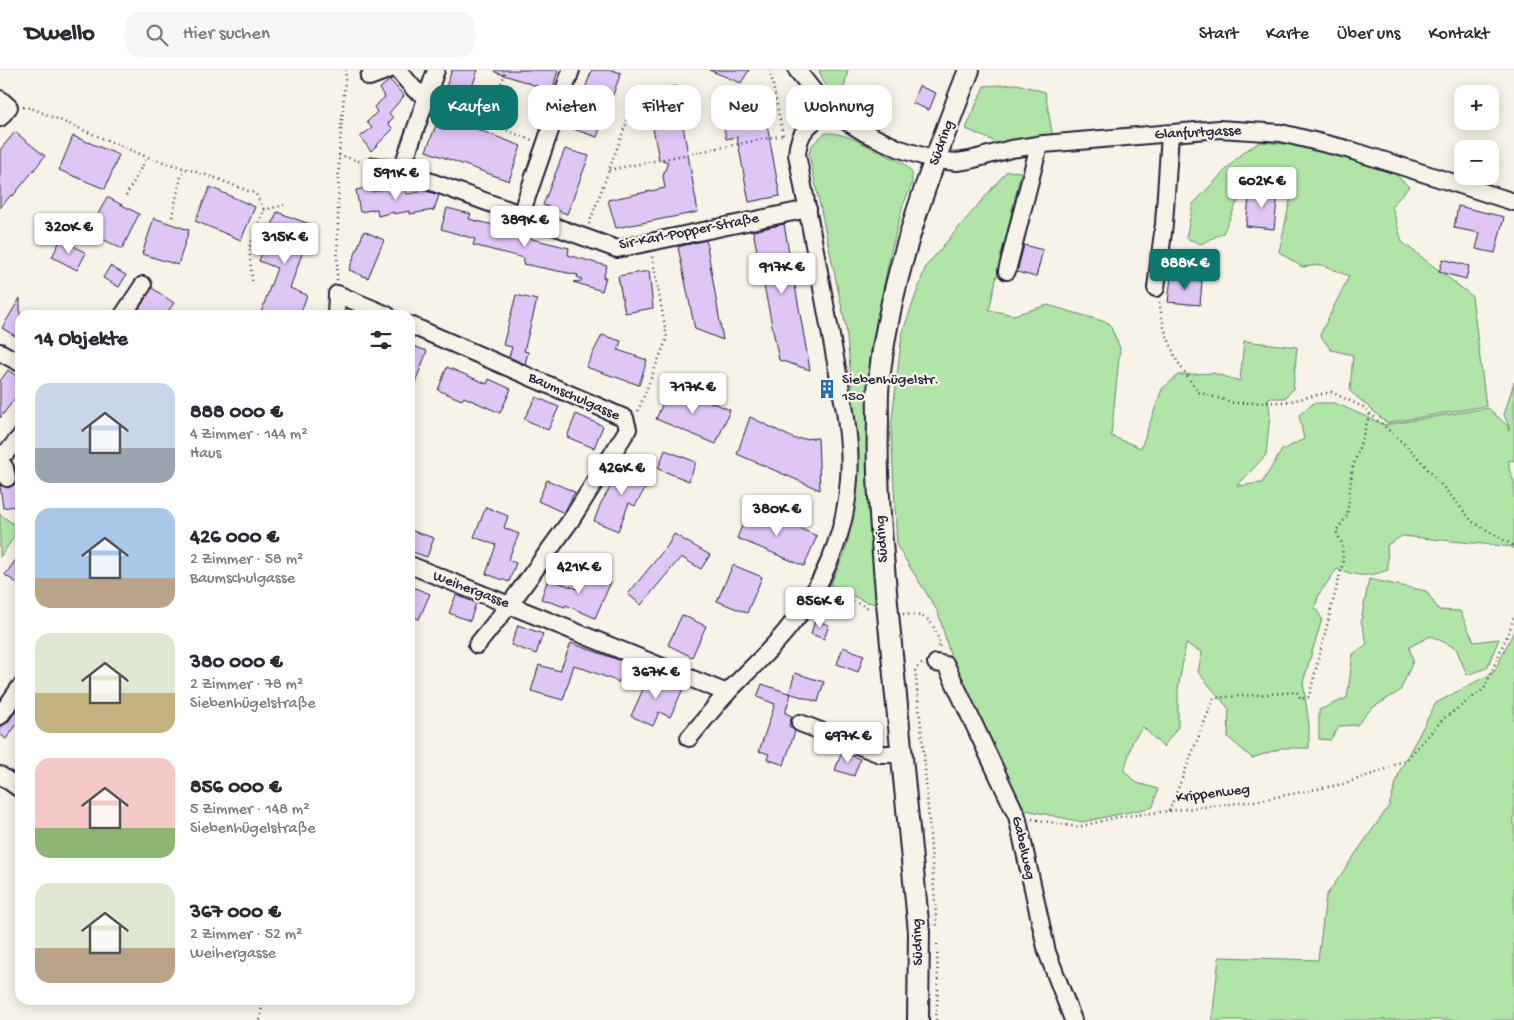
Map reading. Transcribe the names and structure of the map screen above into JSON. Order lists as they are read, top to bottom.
{
  "streets": {
    "main road": ["Südring"],
    "street": [
      "Glanfurtgasse",
      "Sir-Karl-Popper-Straße",
      "Baumschulgasse",
      "Weihergasse",
      "Gabelweg"
    ],
    "path": ["Krippenweg"]
  },
  "crossings": [
    ["Glanfurtgasse", "Südring"],
    ["Baumschulgasse", "Weihergasse"],
    ["Krippenweg", "Gabelweg"]
  ],
  "places": {
    "building": ["Siebenhügelstr. 150"]
  },
  "page": {
    "header": "Dwello",
    "search": "Hier suchen",
    "nav": [
      "Start",
      "Karte",
      "Über uns",
      "Kontakt"
    ],
    "map_buttons": ["+", "−"],
    "chip": [
      "Kaufen",
      "Mieten",
      "Filter",
      "Neu",
      "Wohnung"
    ],
    "price": [
      "591K €",
      "602K €",
      "389K €",
      "320K €",
      "315K €",
      "888K €",
      "917K €",
      "717K €",
      "426K €",
      "380K €",
      "421K €",
      "856K €",
      "367K €",
      "697K €"
    ],
    "heading": "14 Objekte",
    "list": [
      {
        "name": "888 000 €",
        "note": "4 Zimmer · 144 m² · Haus"
      },
      {
        "name": "426 000 €",
        "note": "2 Zimmer · 58 m² · Baumschulgasse"
      },
      {
        "name": "380 000 €",
        "note": "2 Zimmer · 78 m² · Siebenhügelstraße"
      },
      {
        "name": "856 000 €",
        "note": "5 Zimmer · 148 m² · Siebenhügelstraße"
      },
      {
        "name": "367 000 €",
        "note": "2 Zimmer · 52 m² · Weihergasse"
      }
    ]
  }
}
